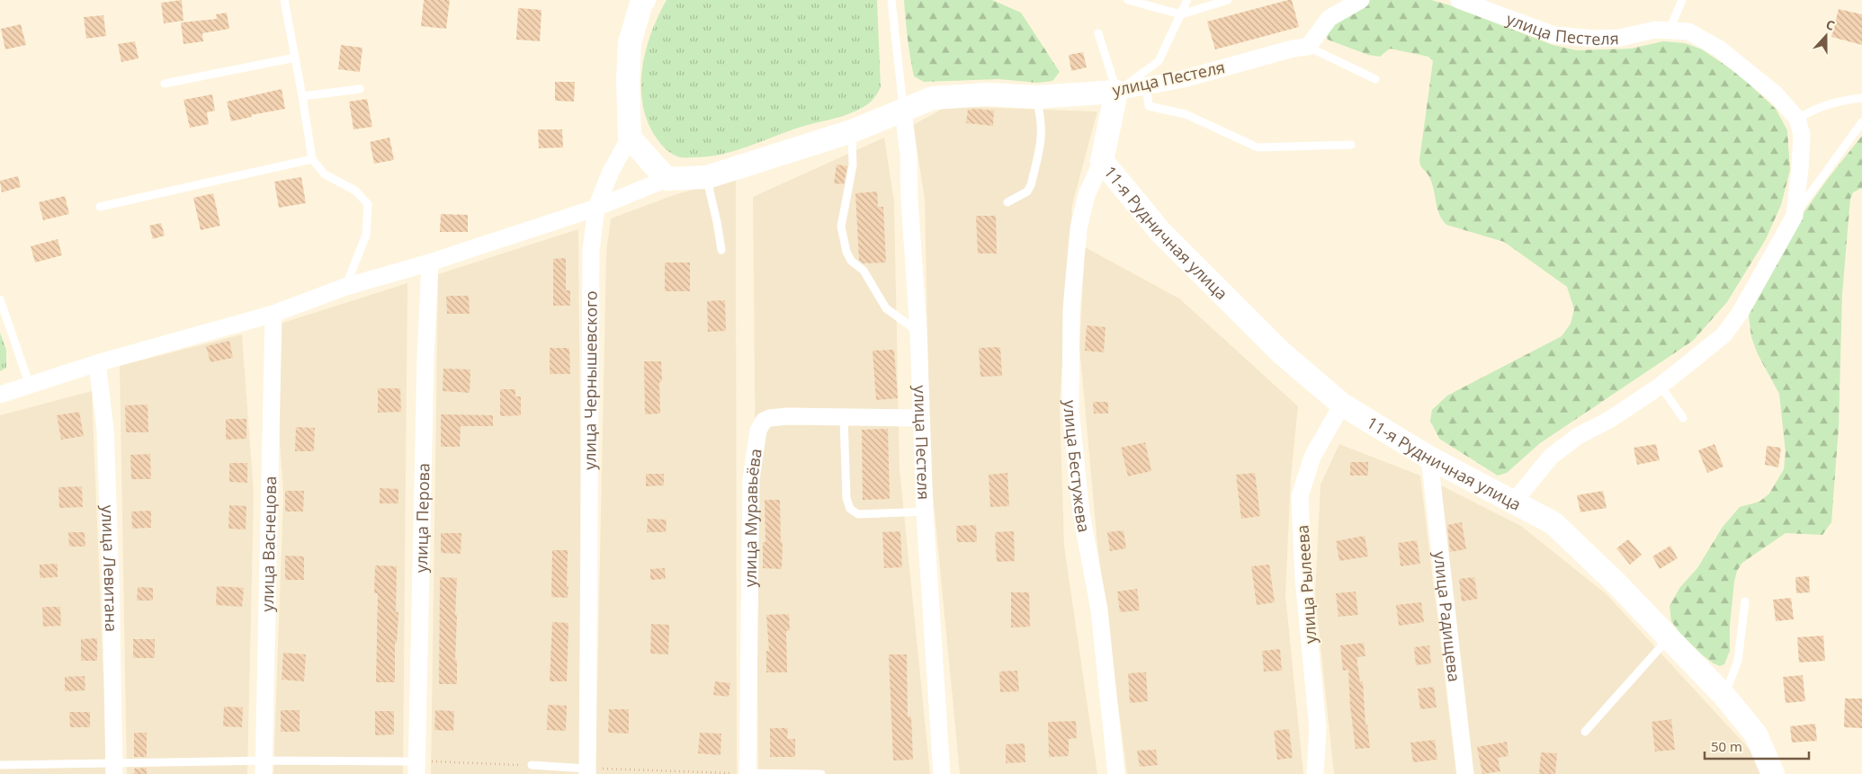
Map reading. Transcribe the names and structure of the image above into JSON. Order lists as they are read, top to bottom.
{
  "streets": {
    "main road": ["улица Пестеля", "11-я Рудничная улица"],
    "street": [
      "улица Чернышевского",
      "улица Бестужева",
      "улица Перова",
      "улица Муравьёва",
      "улица Васнецова",
      "улица Левитана",
      "улица Рылеева",
      "улица Радищева"
    ]
  },
  "crossings": [
    ["улица Пестеля", "улица Муравьёва"],
    ["11-я Рудничная улица", "улица Бестужева"],
    ["11-я Рудничная улица", "улица Рылеева"],
    ["11-я Рудничная улица", "улица Радищева"]
  ],
  "scale_bar": "50 m",
  "north": "top"
}
